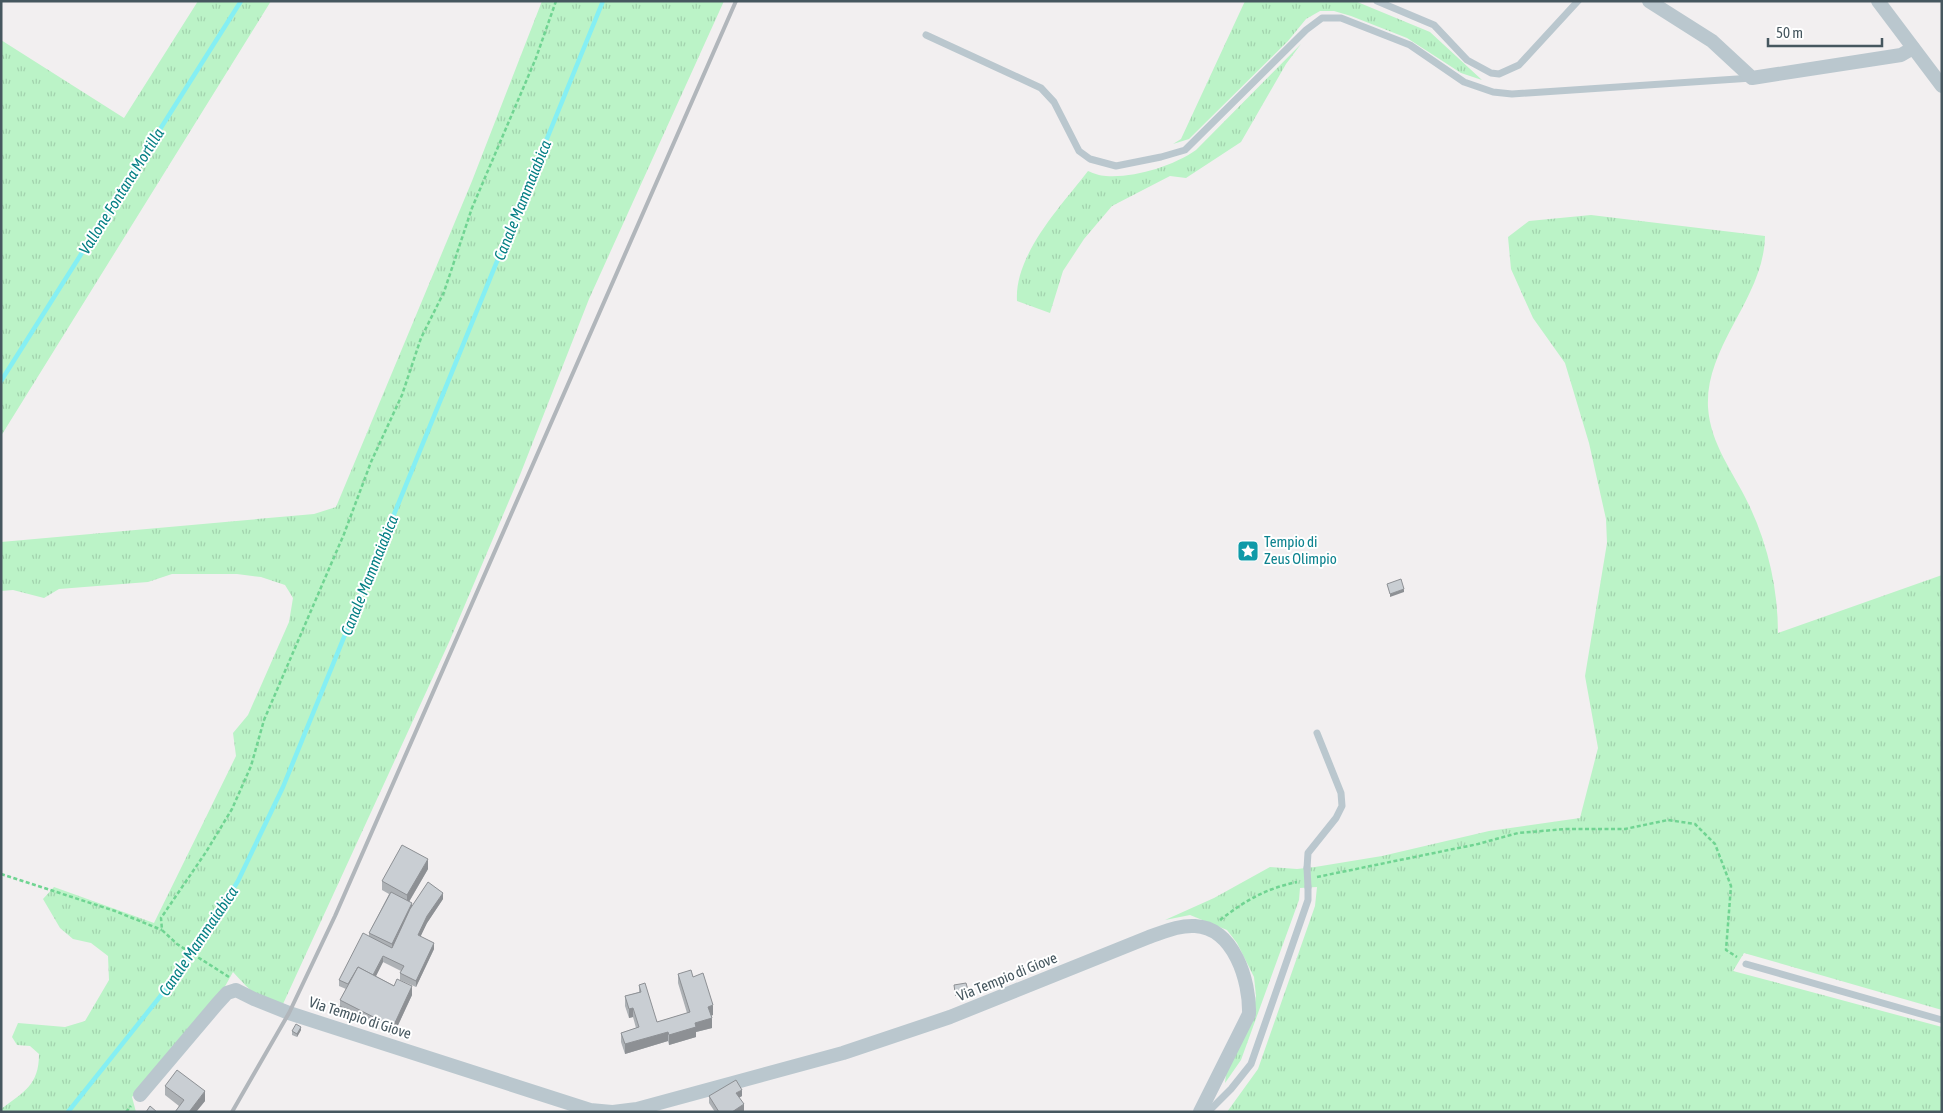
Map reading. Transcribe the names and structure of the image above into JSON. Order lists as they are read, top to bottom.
{
  "streets": {
    "street": ["Via Tempio di Giove"]
  },
  "water": ["Vallone Fontana Mortilla", "Canale Mammaiabica"],
  "places": {
    "place": ["Tempio di Zeus Olimpio"]
  },
  "scale_bar": "50 m"
}
